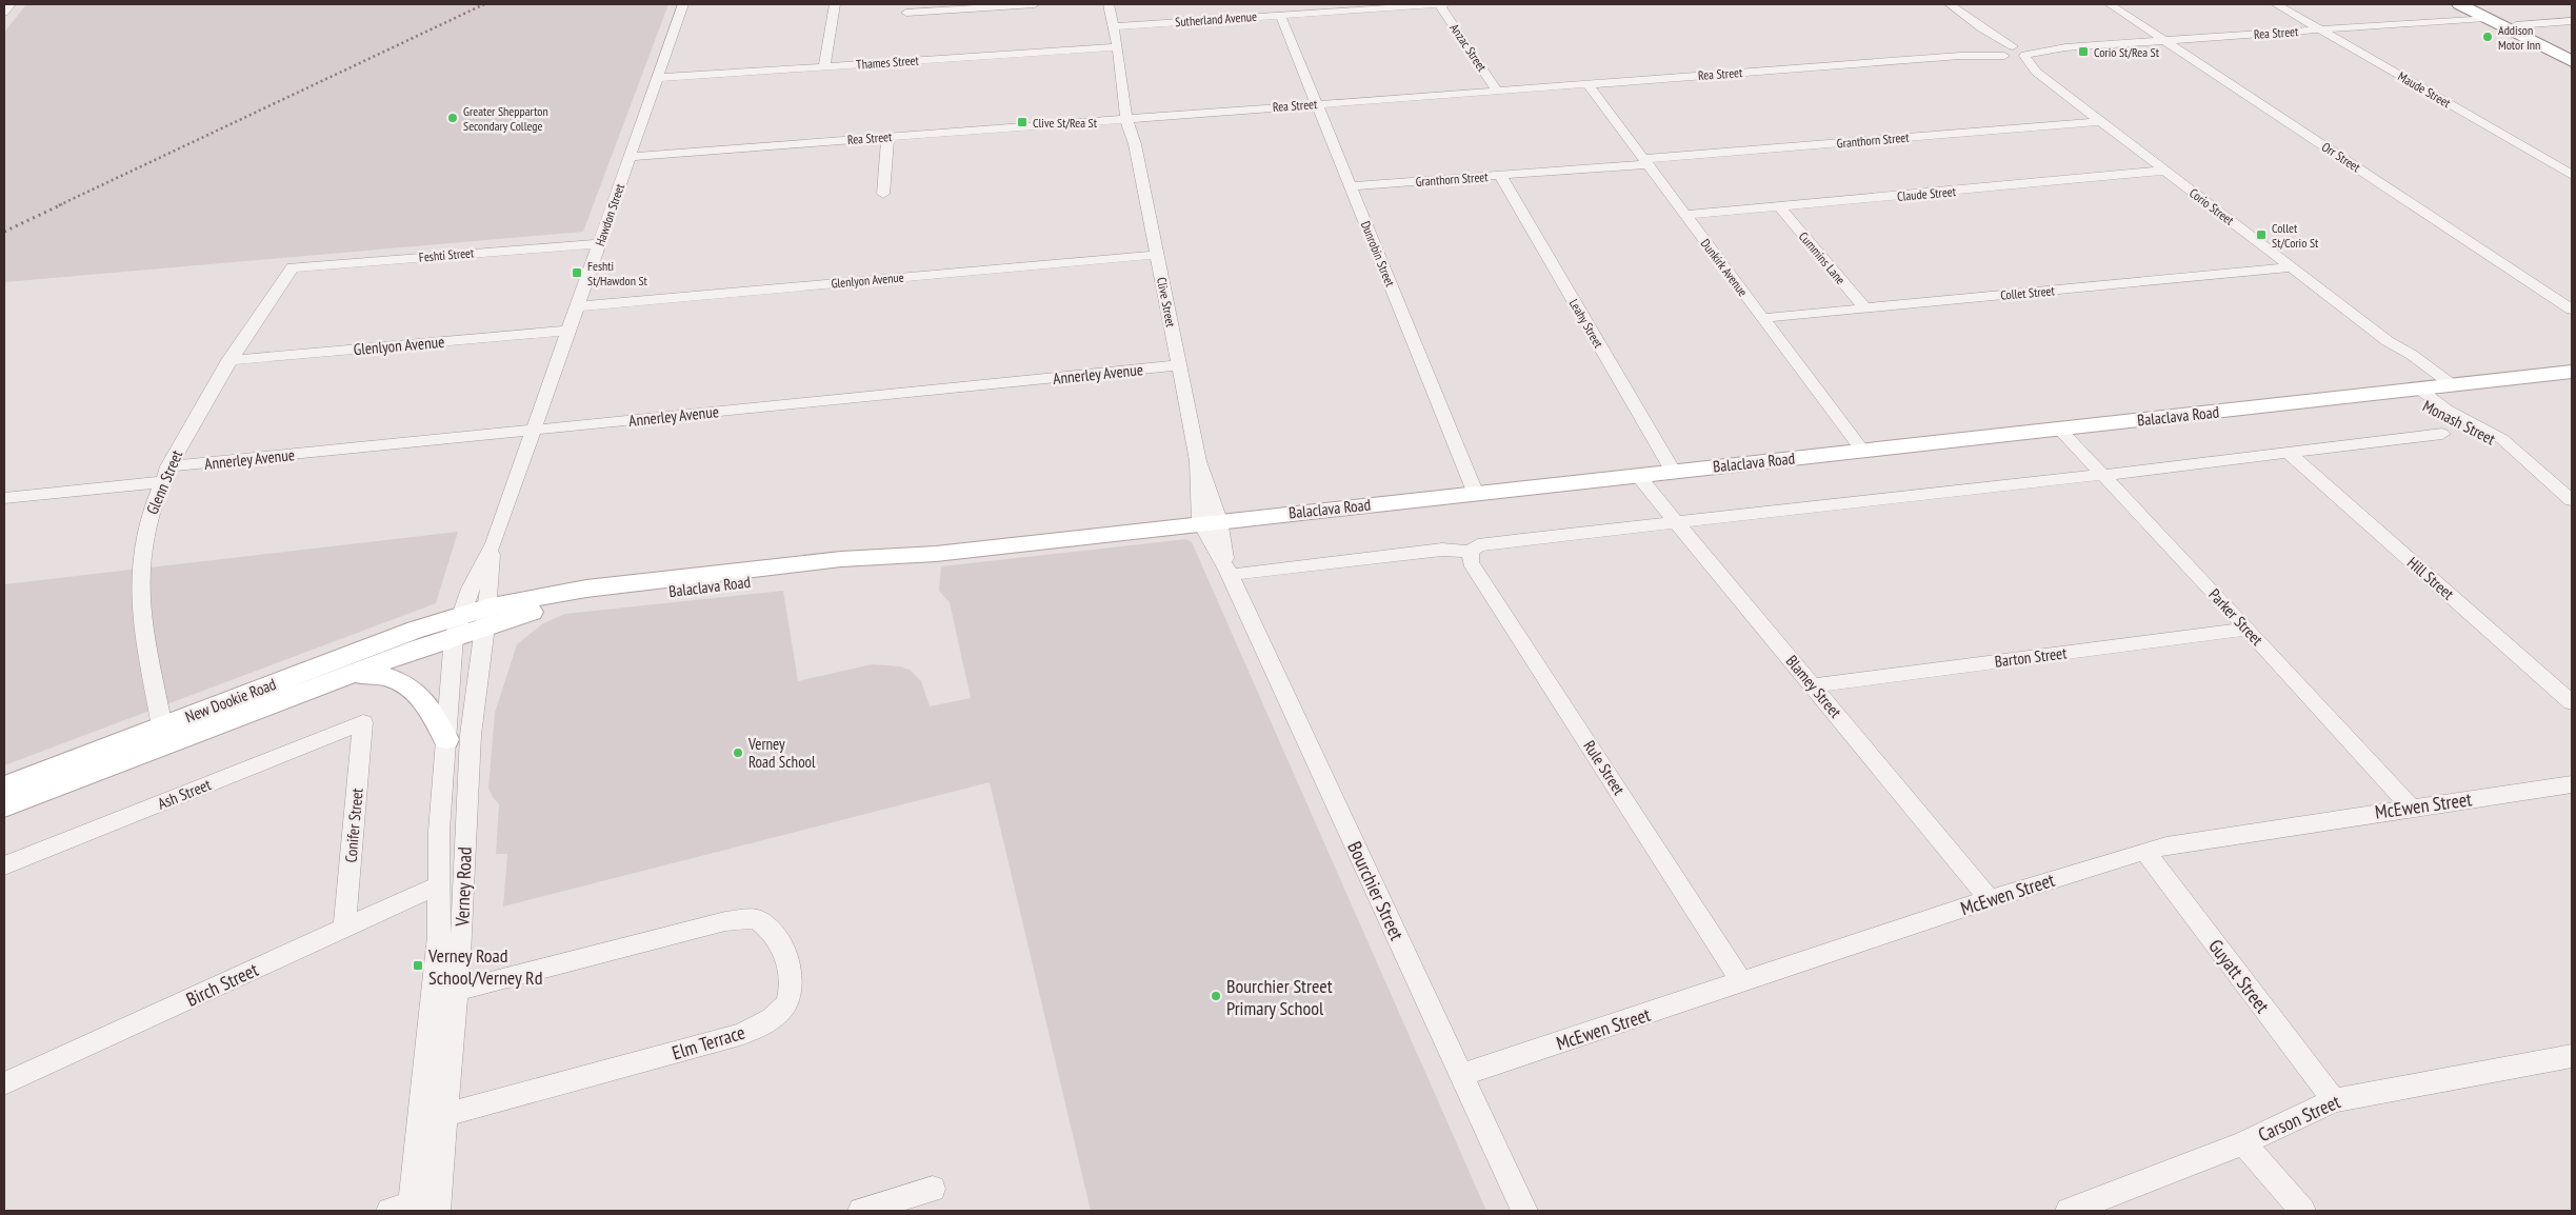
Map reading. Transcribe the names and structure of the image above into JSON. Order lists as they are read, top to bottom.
{
  "streets": {
    "main road": ["Balaclava Road", "New Dookie Road"],
    "street": [
      "Sutherland Avenue",
      "Rea Street",
      "Anzac Street",
      "Thames Street",
      "Maude Street",
      "Granthorn Street",
      "Orr Street",
      "Claude Street",
      "Corio Street",
      "Hawdon Street",
      "Dunrobin Street",
      "Feshti Street",
      "Cummins Lane",
      "Dunkirk Avenue",
      "Glenlyon Avenue",
      "Collet Street",
      "Clive Street",
      "Leahy Street",
      "Annerley Avenue",
      "Monash Street",
      "Glenn Street",
      "Hill Street",
      "Parker Street",
      "Barton Street",
      "Blamey Street",
      "Rule Street",
      "Ash Street",
      "McEwen Street",
      "Conifer Street",
      "Verney Road",
      "Bourchier Street",
      "Guyatt Street",
      "Birch Street",
      "Elm Terrace",
      "Carson Street"
    ]
  },
  "crossings": [
    ["Sutherland Avenue", "Anzac Street"],
    ["Sutherland Avenue", "Dunrobin Street"],
    ["Sutherland Avenue", "Clive Street"],
    ["Rea Street", "Anzac Street"],
    ["Rea Street", "Maude Street"],
    ["Rea Street", "Orr Street"],
    ["Rea Street", "Corio Street"],
    ["Rea Street", "Hawdon Street"],
    ["Rea Street", "Dunrobin Street"],
    ["Rea Street", "Dunkirk Avenue"],
    ["Rea Street", "Clive Street"],
    ["Thames Street", "Hawdon Street"],
    ["Thames Street", "Clive Street"],
    ["Granthorn Street", "Corio Street"],
    ["Granthorn Street", "Dunrobin Street"],
    ["Granthorn Street", "Dunkirk Avenue"],
    ["Granthorn Street", "Leahy Street"],
    ["Claude Street", "Corio Street"],
    ["Claude Street", "Cummins Lane"],
    ["Claude Street", "Dunkirk Avenue"],
    ["Corio Street", "Collet Street"],
    ["Corio Street", "Balaclava Road"],
    ["Hawdon Street", "Feshti Street"],
    ["Hawdon Street", "Glenlyon Avenue"],
    ["Hawdon Street", "Annerley Avenue"],
    ["Hawdon Street", "Balaclava Road"],
    ["Hawdon Street", "New Dookie Road"],
    ["Hawdon Street", "Verney Road"],
    ["Dunrobin Street", "Balaclava Road"],
    ["Feshti Street", "Glenn Street"],
    ["Cummins Lane", "Collet Street"],
    ["Dunkirk Avenue", "Collet Street"],
    ["Dunkirk Avenue", "Balaclava Road"],
    ["Glenlyon Avenue", "Clive Street"],
    ["Glenlyon Avenue", "Glenn Street"],
    ["Clive Street", "Annerley Avenue"],
    ["Clive Street", "Balaclava Road"],
    ["Clive Street", "Bourchier Street"],
    ["Leahy Street", "Balaclava Road"],
    ["Annerley Avenue", "Glenn Street"],
    ["Balaclava Road", "Monash Street"],
    ["Balaclava Road", "Parker Street"],
    ["Balaclava Road", "Blamey Street"],
    ["Balaclava Road", "New Dookie Road"],
    ["Balaclava Road", "Verney Road"],
    ["Balaclava Road", "Bourchier Street"],
    ["Glenn Street", "New Dookie Road"],
    ["Parker Street", "Barton Street"],
    ["Parker Street", "McEwen Street"],
    ["Barton Street", "Blamey Street"],
    ["Blamey Street", "McEwen Street"],
    ["New Dookie Road", "Verney Road"],
    ["Rule Street", "McEwen Street"],
    ["Ash Street", "Conifer Street"],
    ["McEwen Street", "Bourchier Street"],
    ["McEwen Street", "Guyatt Street"],
    ["Conifer Street", "Birch Street"],
    ["Verney Road", "Birch Street"],
    ["Verney Road", "Elm Terrace"],
    ["Guyatt Street", "Carson Street"]
  ],
  "places": {
    "other": [
      "Addison Motor Inn",
      "Greater Shepparton Secondary College",
      "Verney Road School",
      "Bourchier Street Primary School"
    ],
    "transit": [
      "Corio St/Rea St",
      "Clive St/Rea St",
      "Collet St/Corio St",
      "Feshti St/Hawdon St",
      "Verney Road School/Verney Rd"
    ]
  }
}
